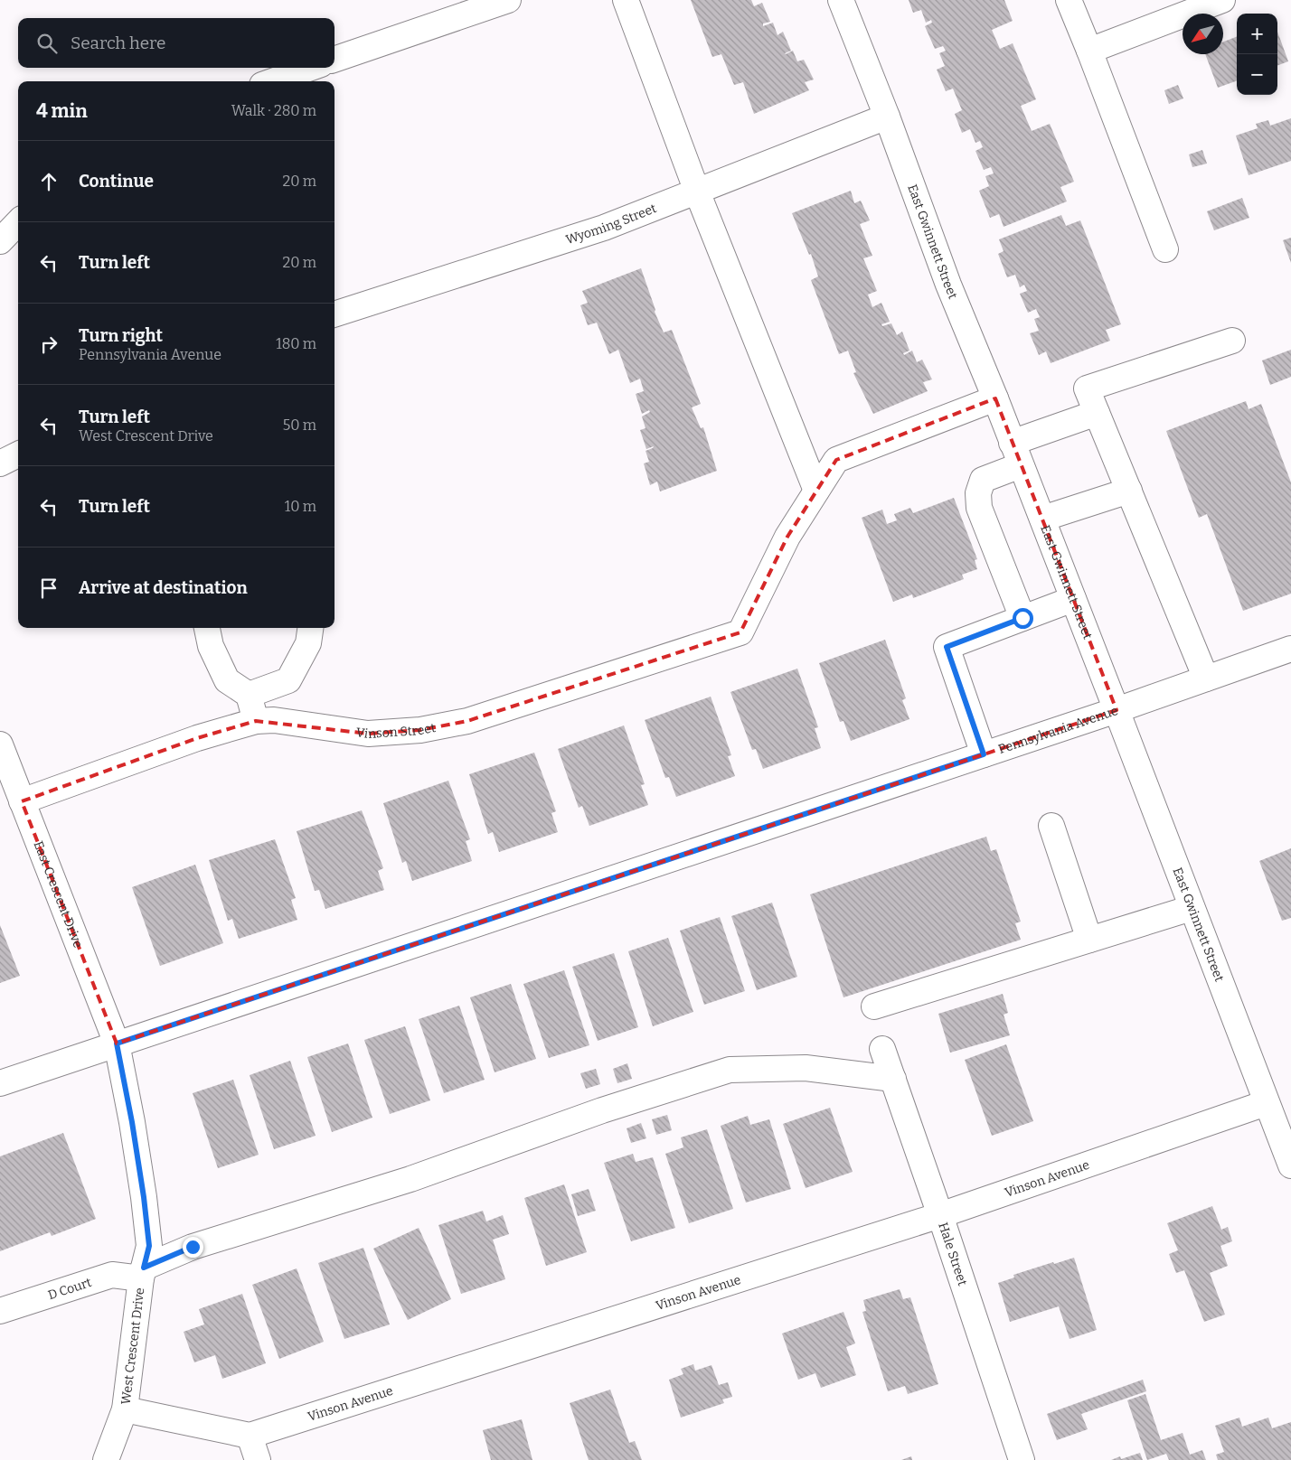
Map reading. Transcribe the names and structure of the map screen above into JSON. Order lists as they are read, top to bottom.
{
  "streets": {
    "street": [
      "Wyoming Street",
      "East Gwinnett Street",
      "Vinson Street",
      "Pennsylvania Avenue",
      "East Crescent Drive",
      "Vinson Avenue",
      "Hale Street",
      "D Court",
      "West Crescent Drive"
    ]
  },
  "crossings": [
    ["Wyoming Street", "East Gwinnett Street"],
    ["East Gwinnett Street", "Vinson Street"],
    ["East Gwinnett Street", "Pennsylvania Avenue"],
    ["East Gwinnett Street", "Vinson Avenue"],
    ["Vinson Street", "East Crescent Drive"],
    ["Pennsylvania Avenue", "East Crescent Drive"],
    ["Pennsylvania Avenue", "West Crescent Drive"],
    ["East Crescent Drive", "West Crescent Drive"],
    ["Vinson Avenue", "Hale Street"],
    ["Vinson Avenue", "West Crescent Drive"],
    ["D Court", "West Crescent Drive"]
  ],
  "north": "bottom left",
  "page": {
    "map_buttons": ["+", "−"],
    "search": "Search here",
    "heading": ["4 min", "Walk · 280 m"],
    "list": [
      ["Continue", "20 m"],
      ["Turn left", "20 m"],
      ["Turn right", "Pennsylvania Avenue", "180 m"],
      ["Turn left", "West Crescent Drive", "50 m"],
      ["Turn left", "10 m"],
      "Arrive at destination"
    ]
  }
}
